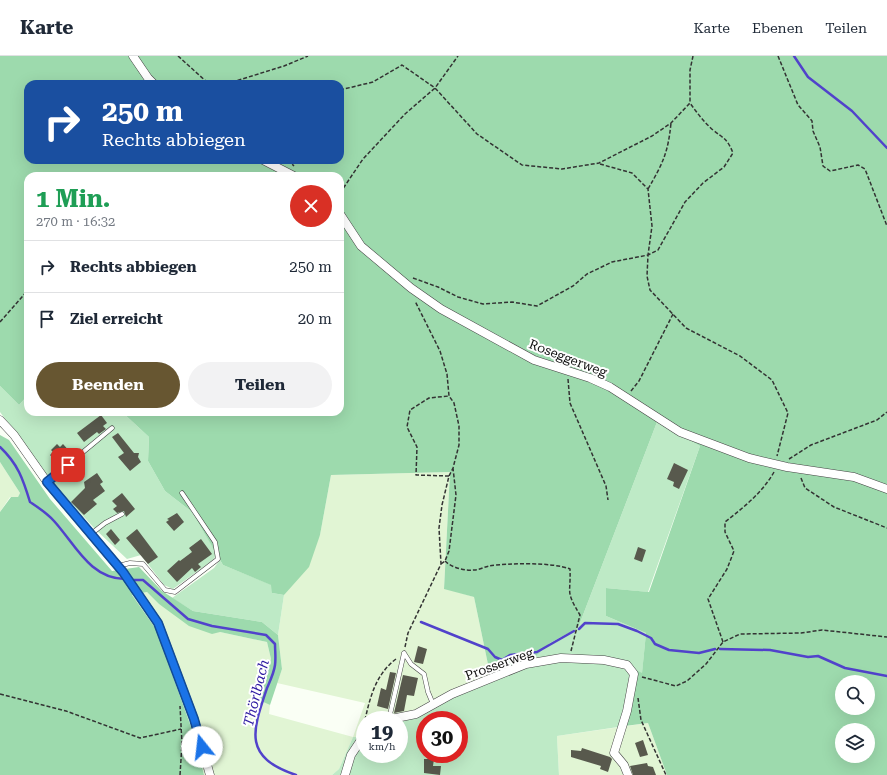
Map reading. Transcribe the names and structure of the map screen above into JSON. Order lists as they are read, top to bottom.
{
  "streets": {
    "street": ["Roseggerweg", "Prosserweg"]
  },
  "water": ["Thörlbach"],
  "page": {
    "header": "Karte",
    "nav": ["Karte", "Ebenen", "Teilen"],
    "turn": ["250 m", "Rechts abbiegen"],
    "heading": ["1 Min.", "270 m · 16:32"],
    "list": [
      {
        "name": "Rechts abbiegen",
        "value": "250 m"
      },
      {
        "name": "Ziel erreicht",
        "value": "20 m"
      }
    ],
    "buttons": ["Beenden", "Teilen"],
    "speed": "19 km/h",
    "limit": "30"
  }
}
